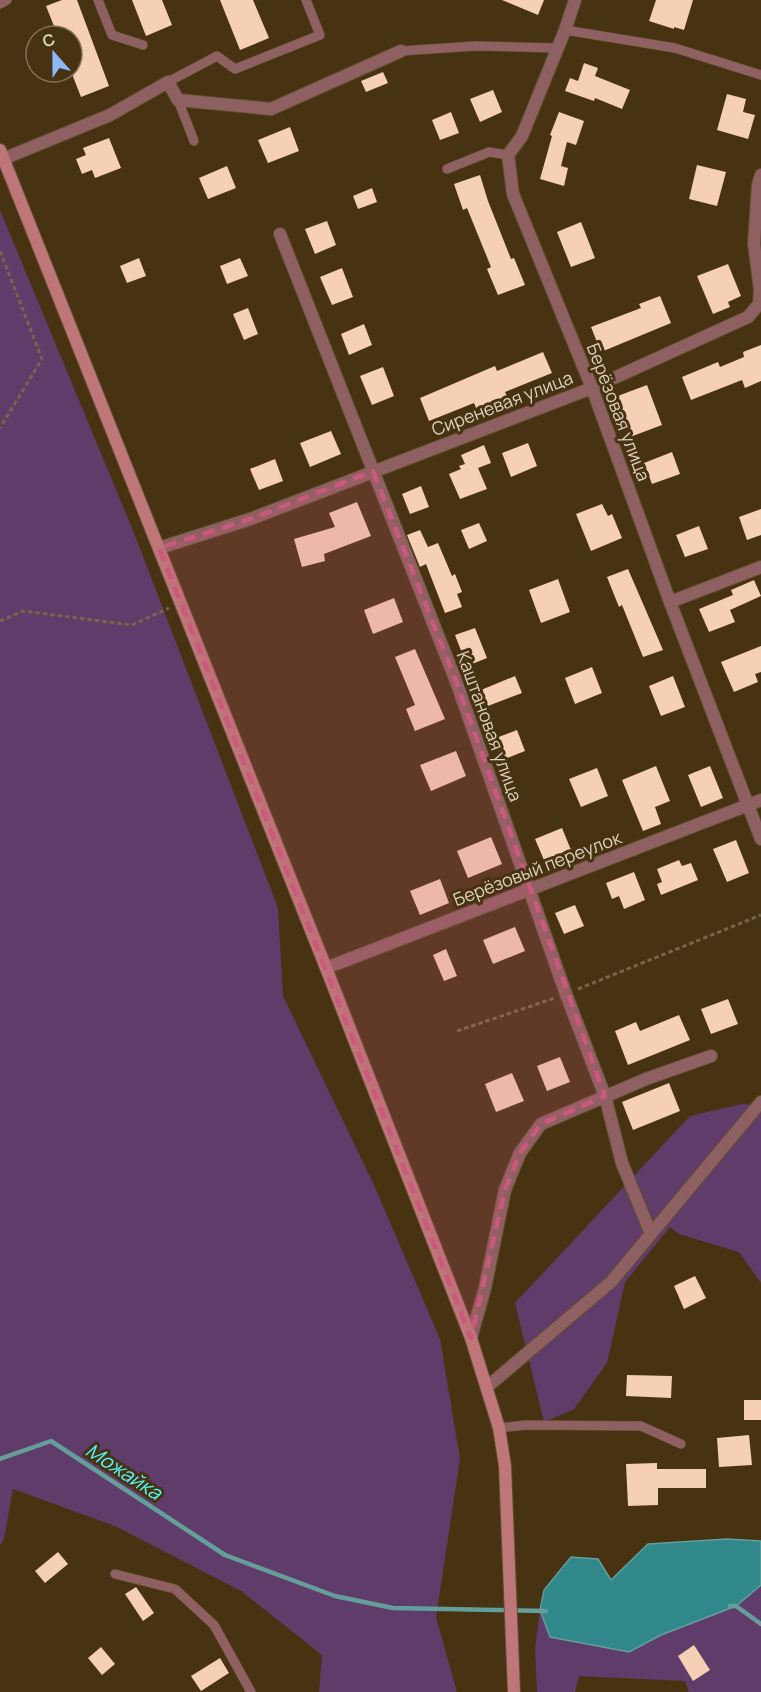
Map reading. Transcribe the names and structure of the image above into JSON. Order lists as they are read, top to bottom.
{
  "streets": {
    "street": [
      "Сиреневая улица",
      "Берёзовая улица",
      "Каштановая улица",
      "Берёзовый переулок"
    ]
  },
  "crossings": [
    ["Сиреневая улица", "Берёзовая улица"],
    ["Сиреневая улица", "Каштановая улица"],
    ["Берёзовая улица", "Берёзовый переулок"],
    ["Каштановая улица", "Берёзовый переулок"]
  ],
  "water": ["Можайка"],
  "north": "top"
}
